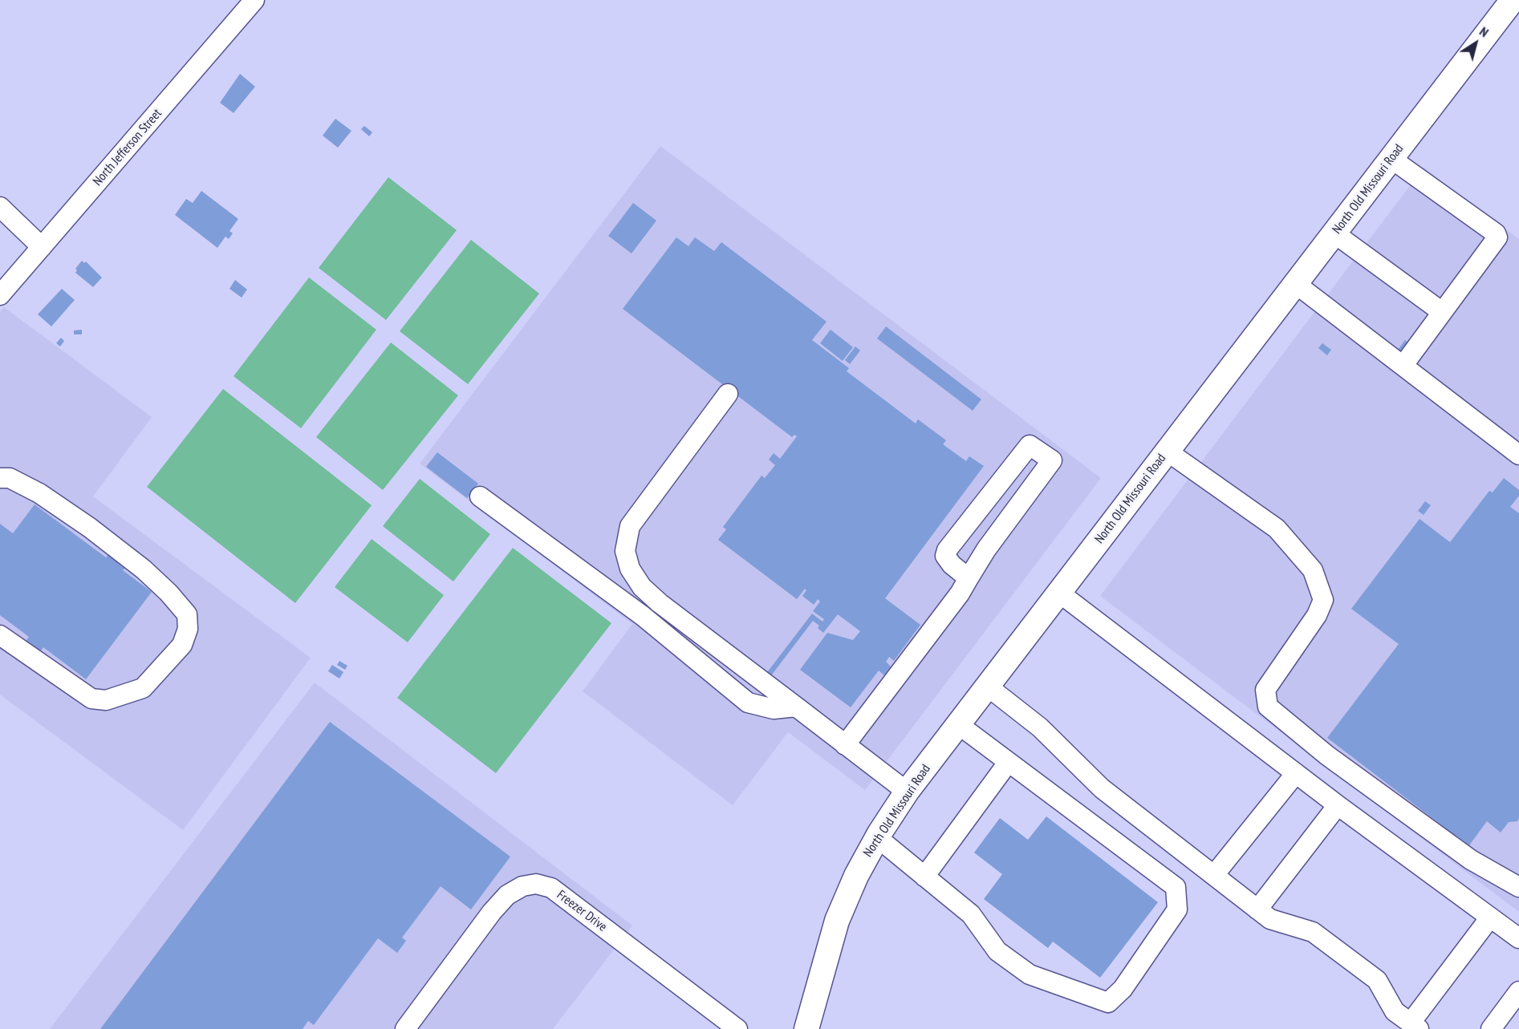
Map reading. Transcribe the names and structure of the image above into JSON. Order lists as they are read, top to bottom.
{
  "streets": {
    "main road": ["North Old Missouri Road"],
    "street": ["North Jefferson Street", "Freezer Drive"]
  },
  "north": "top right"
}
